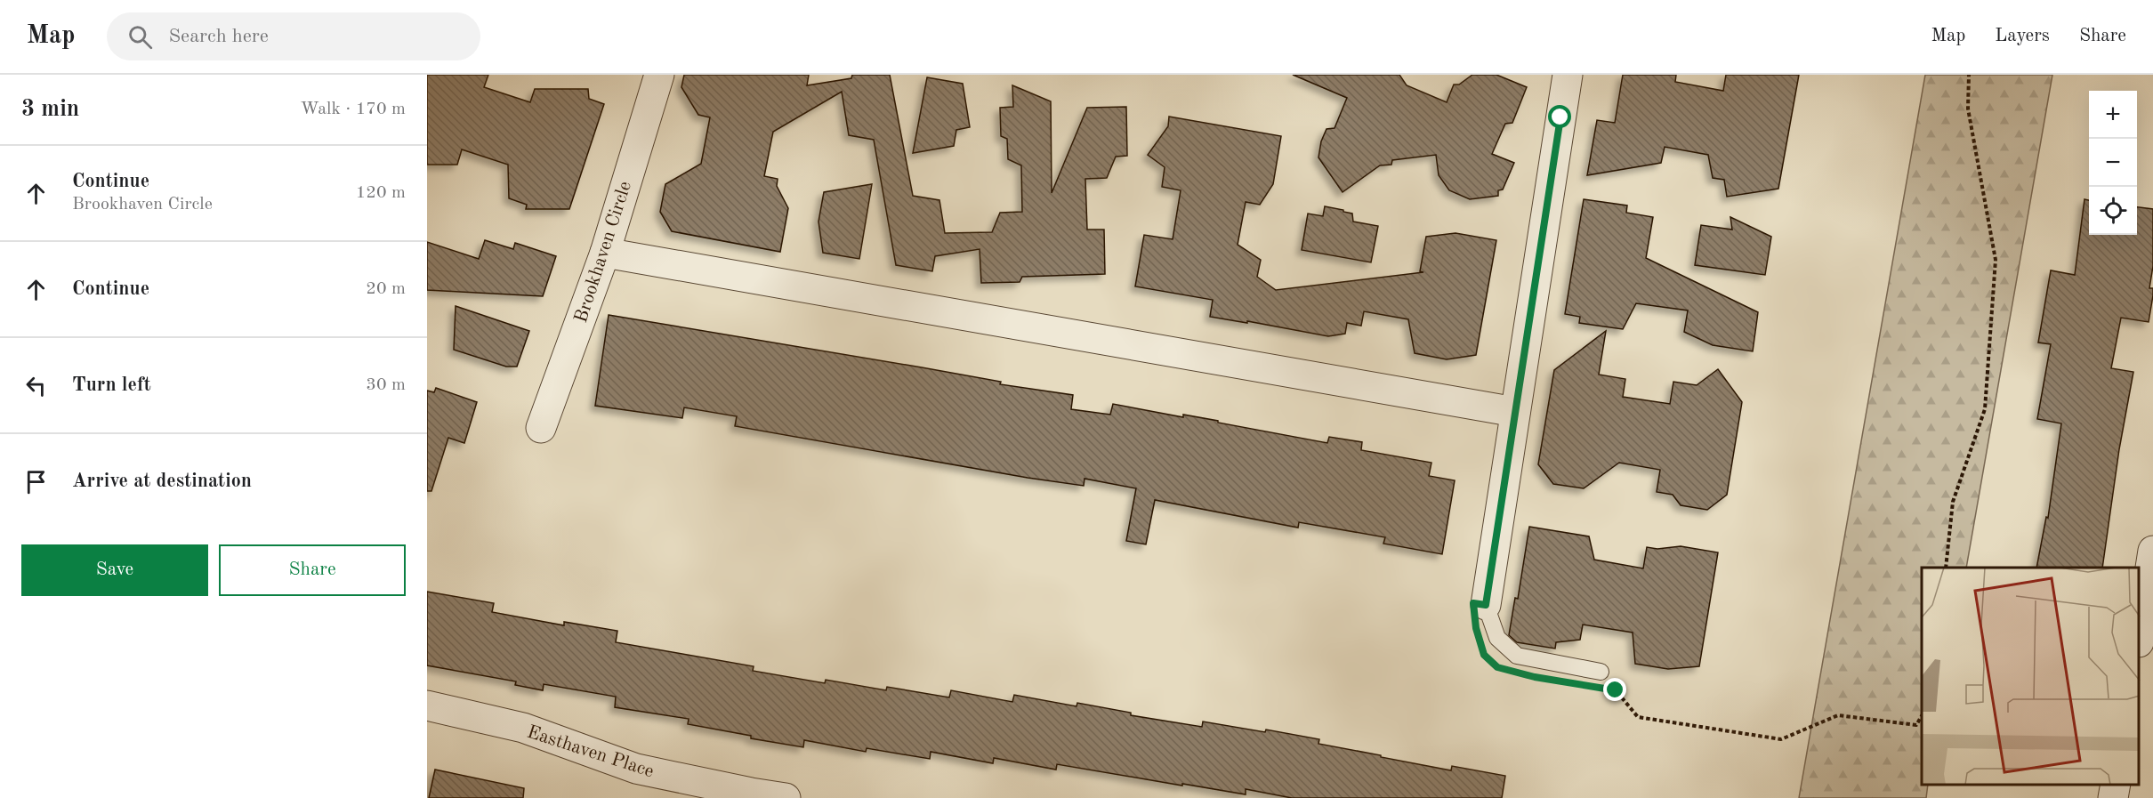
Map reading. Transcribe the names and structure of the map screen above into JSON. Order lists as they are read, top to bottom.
{
  "streets": {
    "street": ["Brookhaven Circle", "Easthaven Place"]
  },
  "page": {
    "header": "Map",
    "search": "Search here",
    "nav": ["Map", "Layers", "Share"],
    "heading": ["3 min", "Walk · 170 m"],
    "map_buttons": ["+", "−"],
    "list": [
      ["Continue", "Brookhaven Circle", "120 m"],
      ["Continue", "20 m"],
      ["Turn left", "30 m"],
      "Arrive at destination"
    ],
    "buttons": ["Save", "Share"]
  }
}
